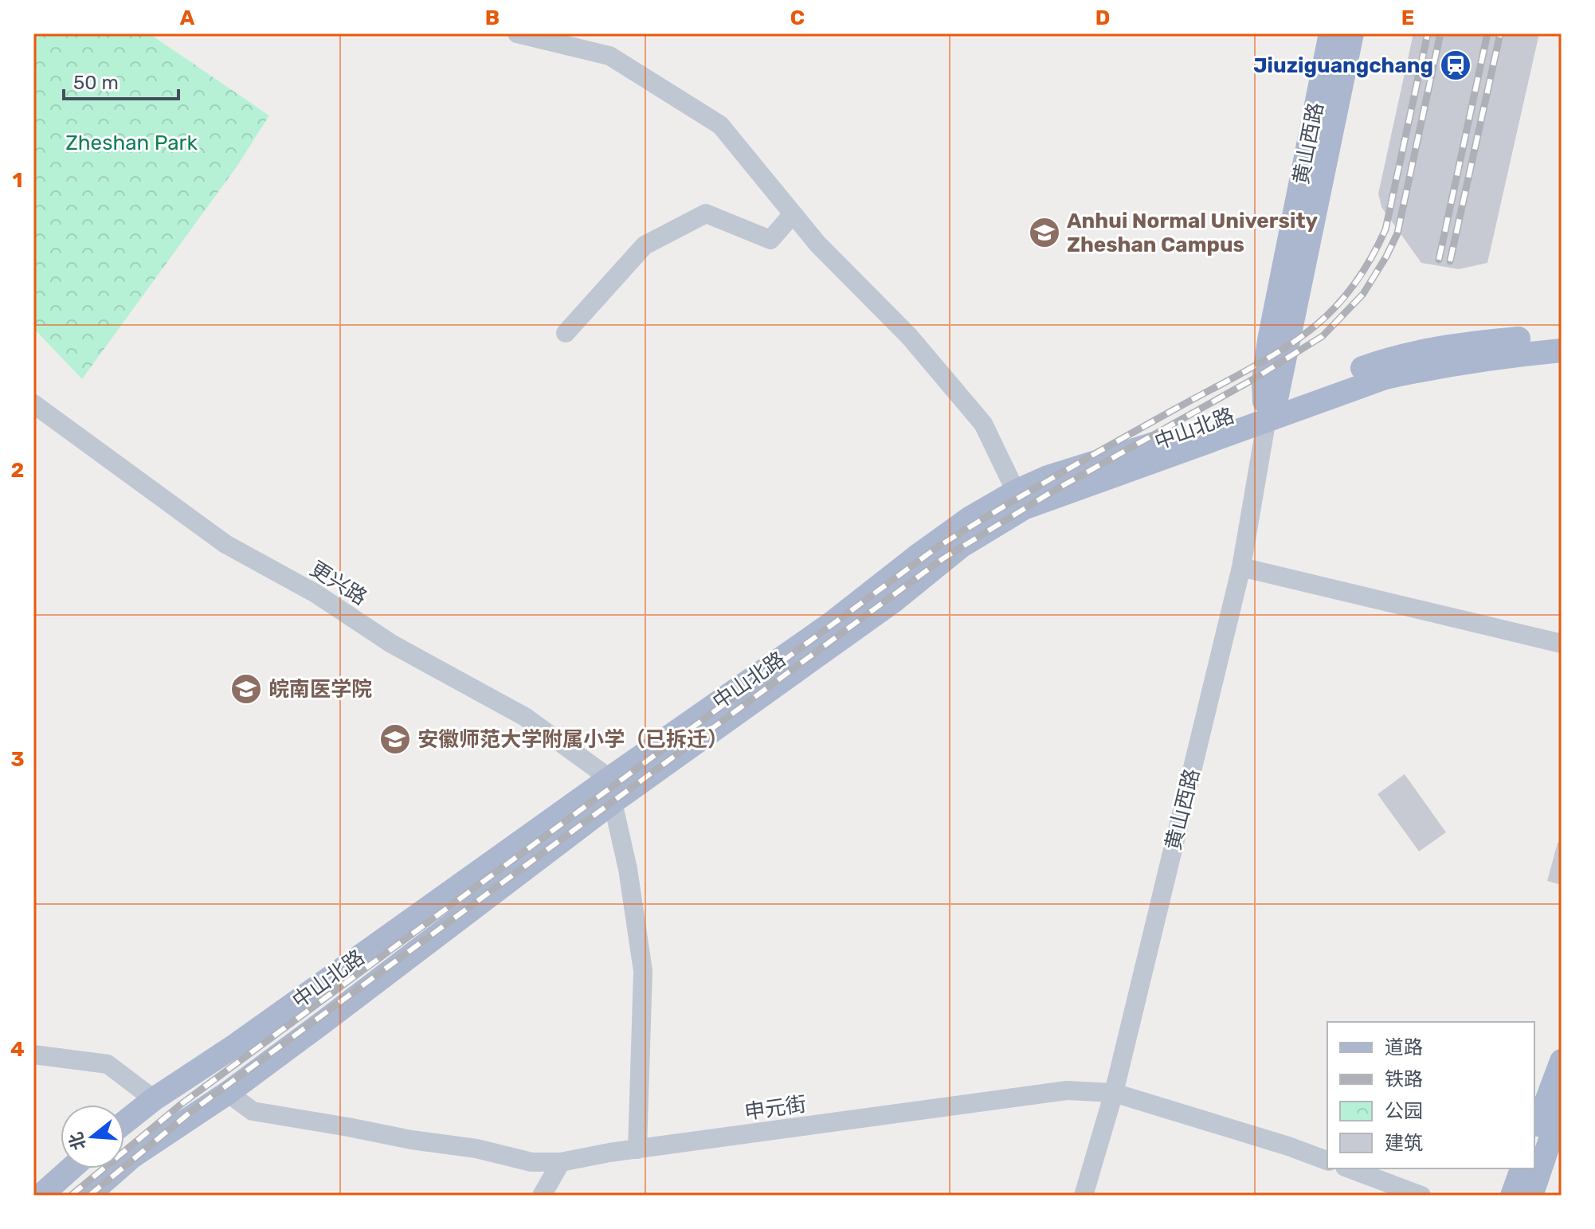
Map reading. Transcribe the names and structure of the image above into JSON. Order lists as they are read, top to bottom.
{
  "streets": {
    "main road": ["黄山西路", "中山北路"],
    "street": ["更兴路", "申元街"]
  },
  "crossings": [
    ["黄山西路", "中山北路"],
    ["黄山西路", "申元街"],
    ["中山北路", "更兴路"]
  ],
  "parks": ["Zheshan Park"],
  "places": {
    "station": ["Jiuziguangchang"],
    "school or university": ["Anhui Normal University Zheshan Campus", "皖南医学院", "安徽师范大学附属小学（已拆迁）"]
  },
  "legend": [
    "道路",
    "铁路",
    "公园",
    "建筑"
  ],
  "scale_bar": "50 m",
  "north": "left",
  "grid": {
    "columns": [
      "A",
      "B",
      "C",
      "D",
      "E"
    ],
    "rows": [
      "1",
      "2",
      "3",
      "4"
    ]
  }
}
